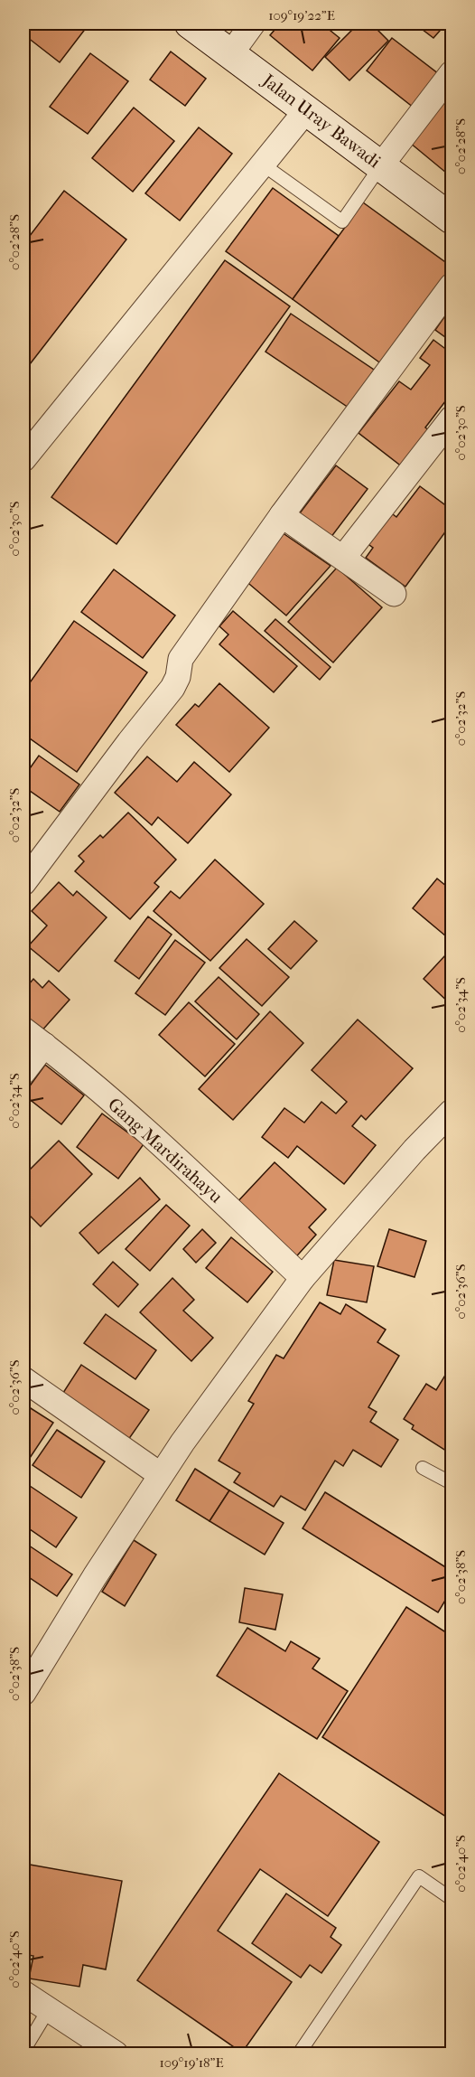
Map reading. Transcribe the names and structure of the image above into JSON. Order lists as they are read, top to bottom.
{
  "streets": {
    "street": ["Jalan Uray Bawadi", "Gang Mardirahayu"]
  },
  "coordinates": [
    "109°19'22\"E",
    "0°02'28\"S",
    "0°02'30\"S",
    "0°02'32\"S",
    "0°02'34\"S",
    "0°02'36\"S",
    "0°02'38\"S",
    "0°02'40\"S",
    "109°19'18\"E"
  ]
}
